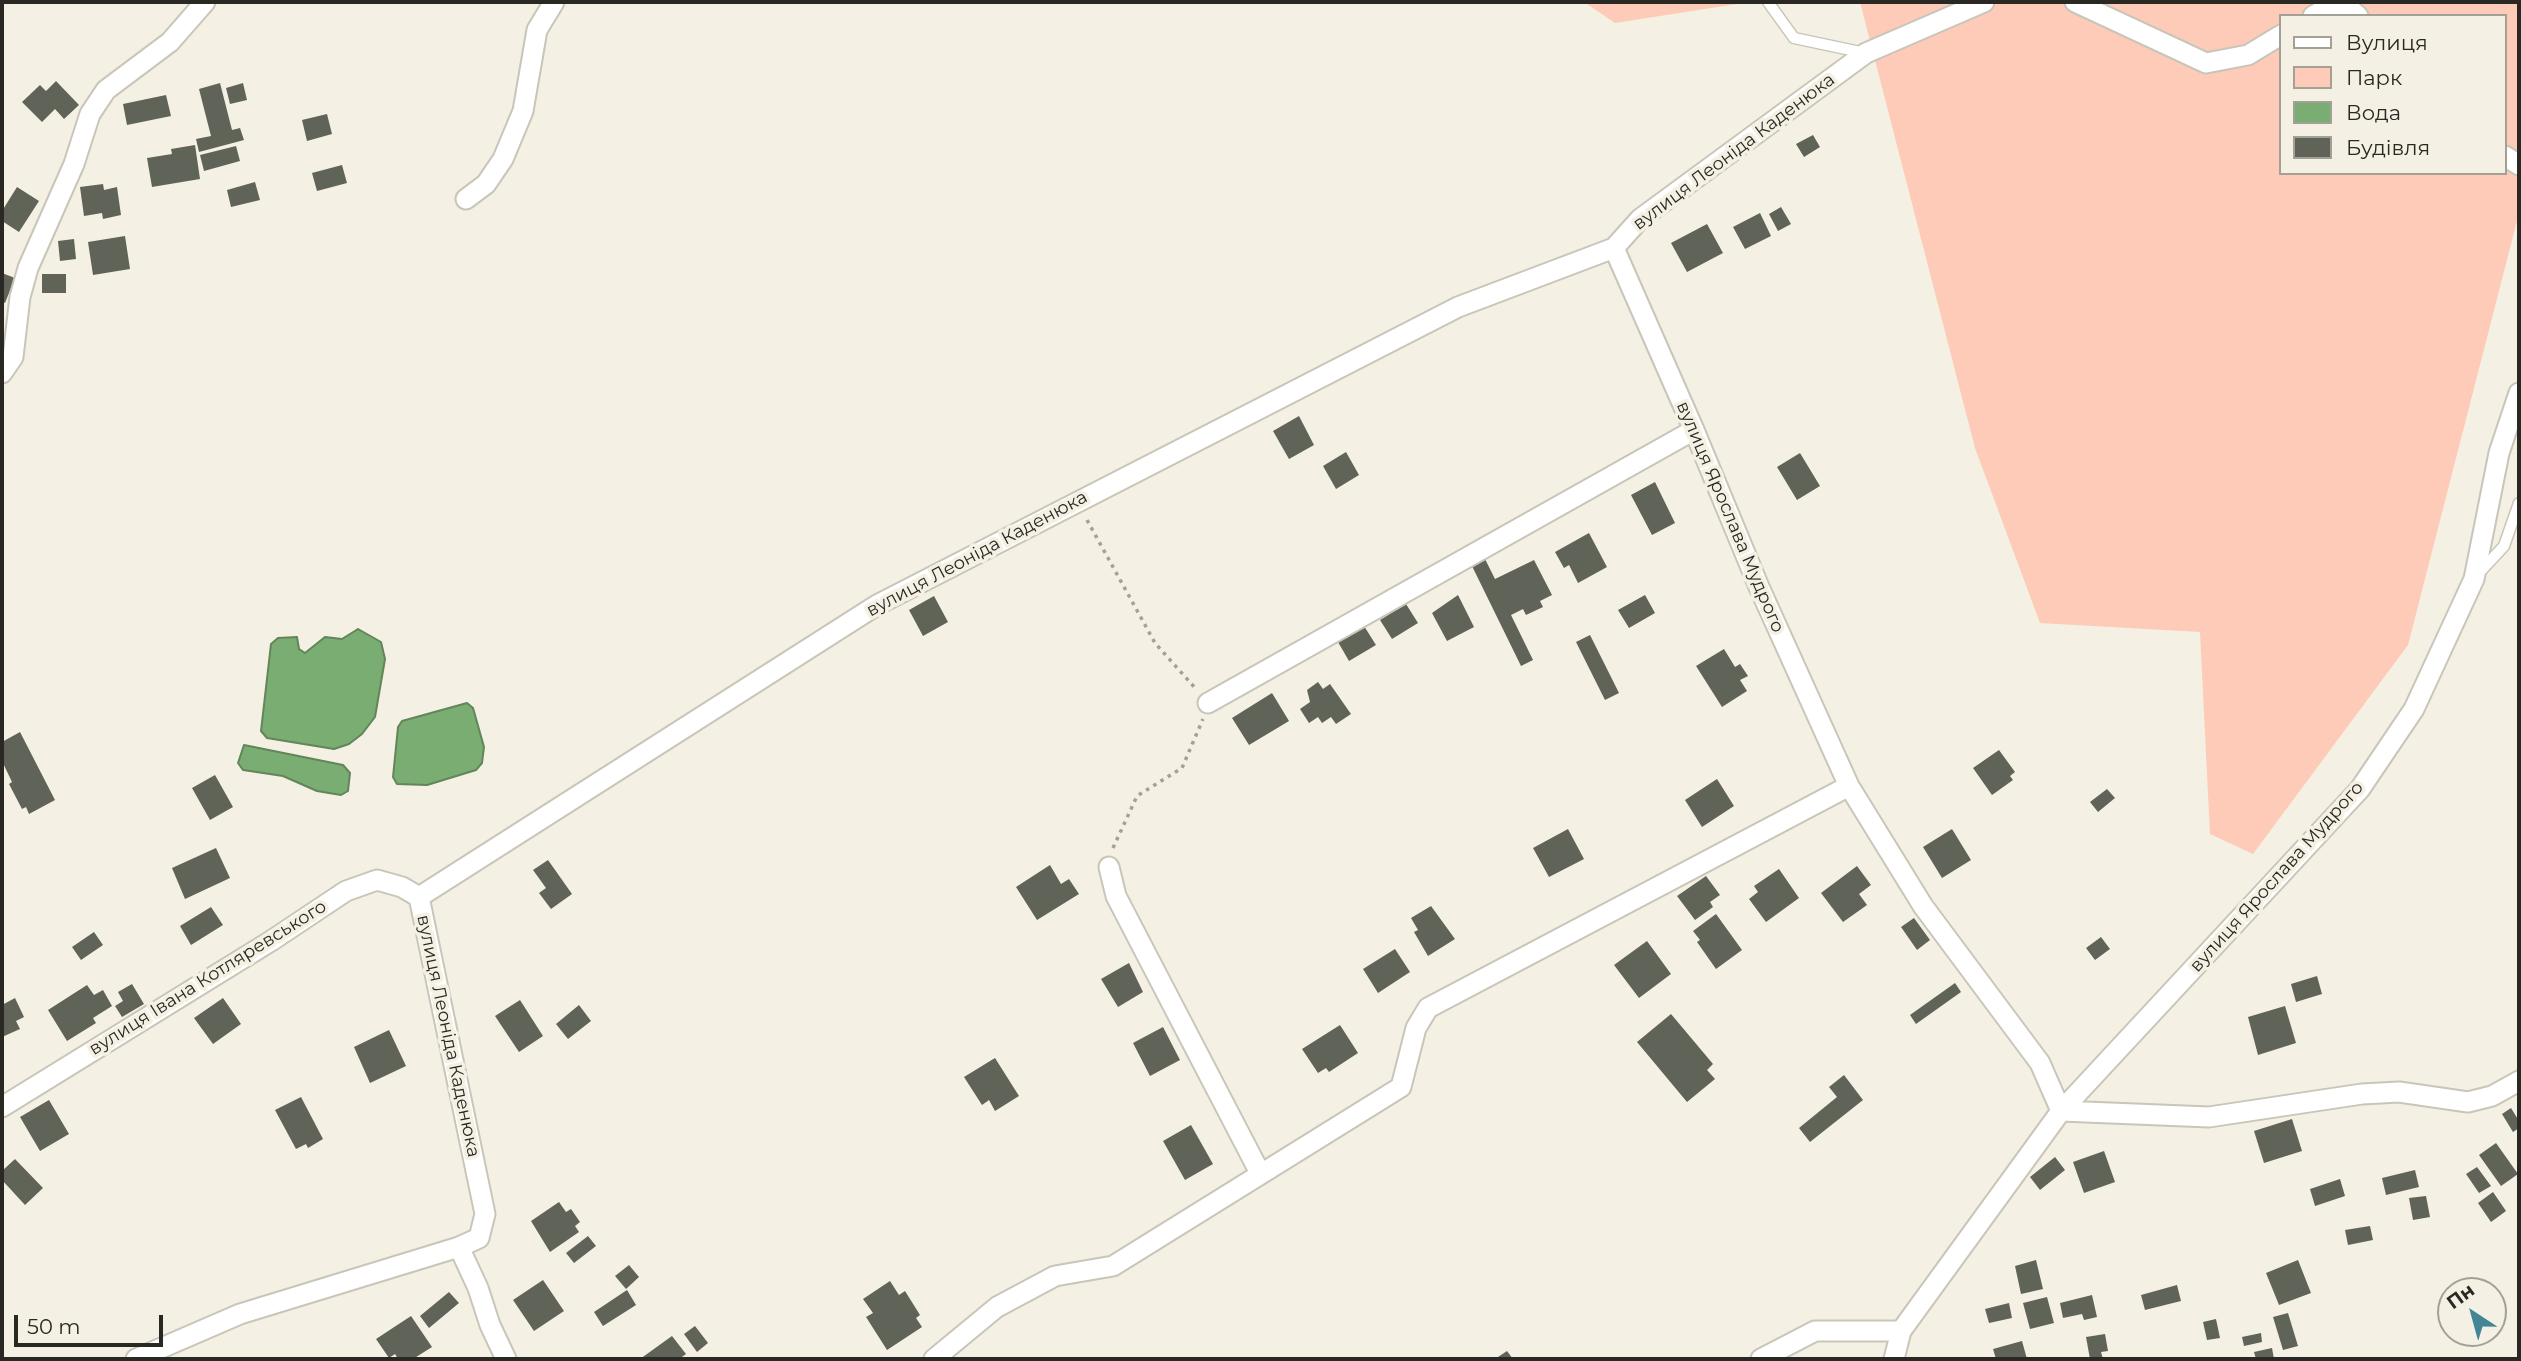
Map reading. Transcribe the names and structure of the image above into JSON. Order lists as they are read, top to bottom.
{
  "streets": {
    "street": ["вулиця Леоніда Каденюка", "вулиця Ярослава Мудрого", "вулиця Івана Котляревського"]
  },
  "crossings": [
    ["вулиця Леоніда Каденюка", "вулиця Ярослава Мудрого"],
    ["вулиця Леоніда Каденюка", "вулиця Івана Котляревського"]
  ],
  "legend": [
    "Вулиця",
    "Парк",
    "Вода",
    "Будівля"
  ],
  "scale_bar": "50 m",
  "north": "top left"
}
